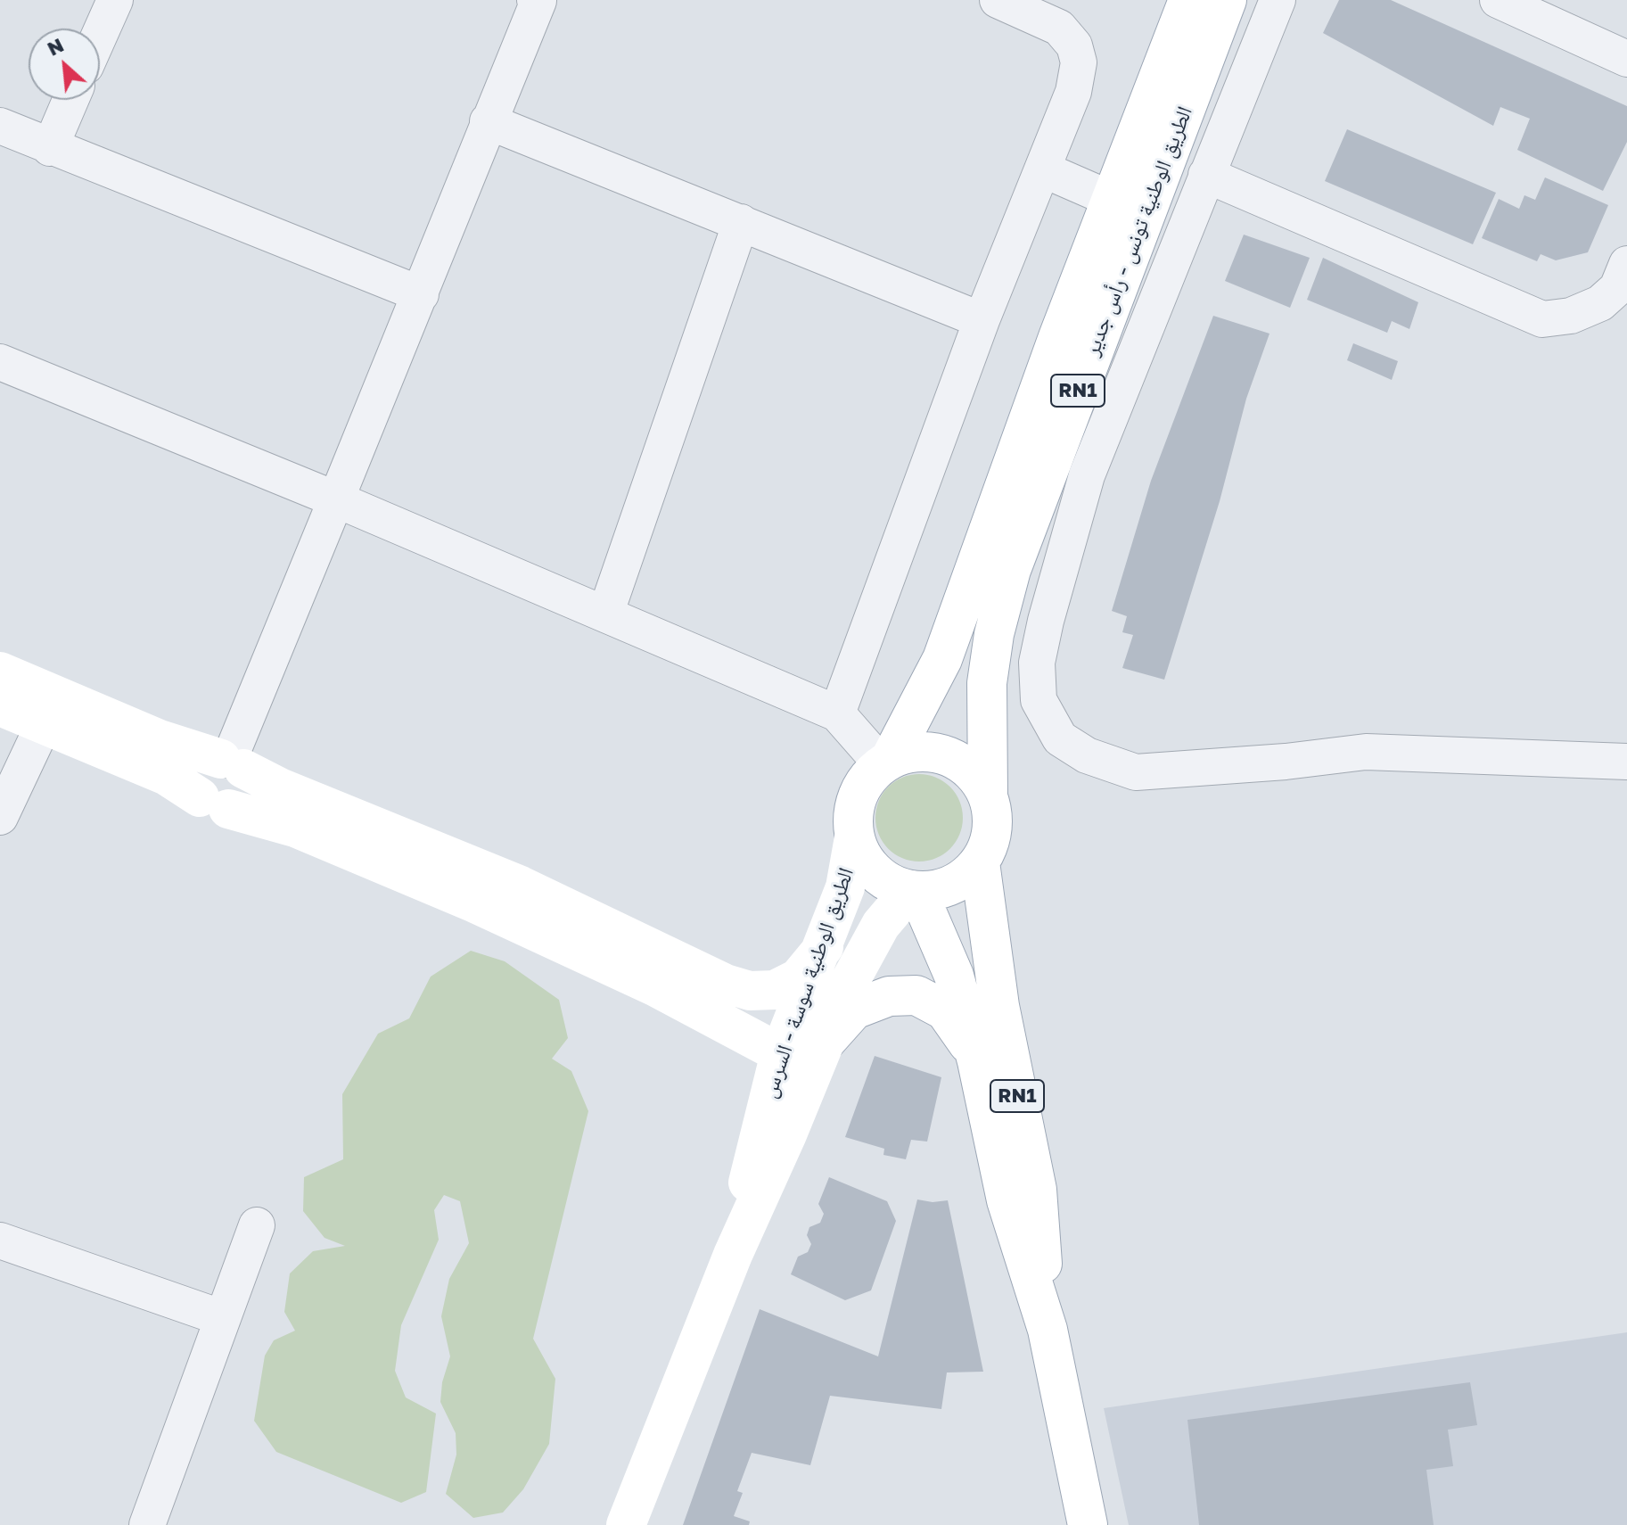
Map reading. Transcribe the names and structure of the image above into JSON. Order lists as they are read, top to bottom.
{
  "streets": {
    "main road": ["الطريق الوطنية تونس - رأس جدير", "RN1", "الطريق الوطنية سوسة - السرس"]
  },
  "crossings": [
    ["الطريق الوطنية تونس - رأس جدير", "RN1"],
    ["الطريق الوطنية تونس - رأس جدير", "الطريق الوطنية سوسة - السرس"],
    ["RN1", "الطريق الوطنية سوسة - السرس"]
  ],
  "north": "top left"
}
